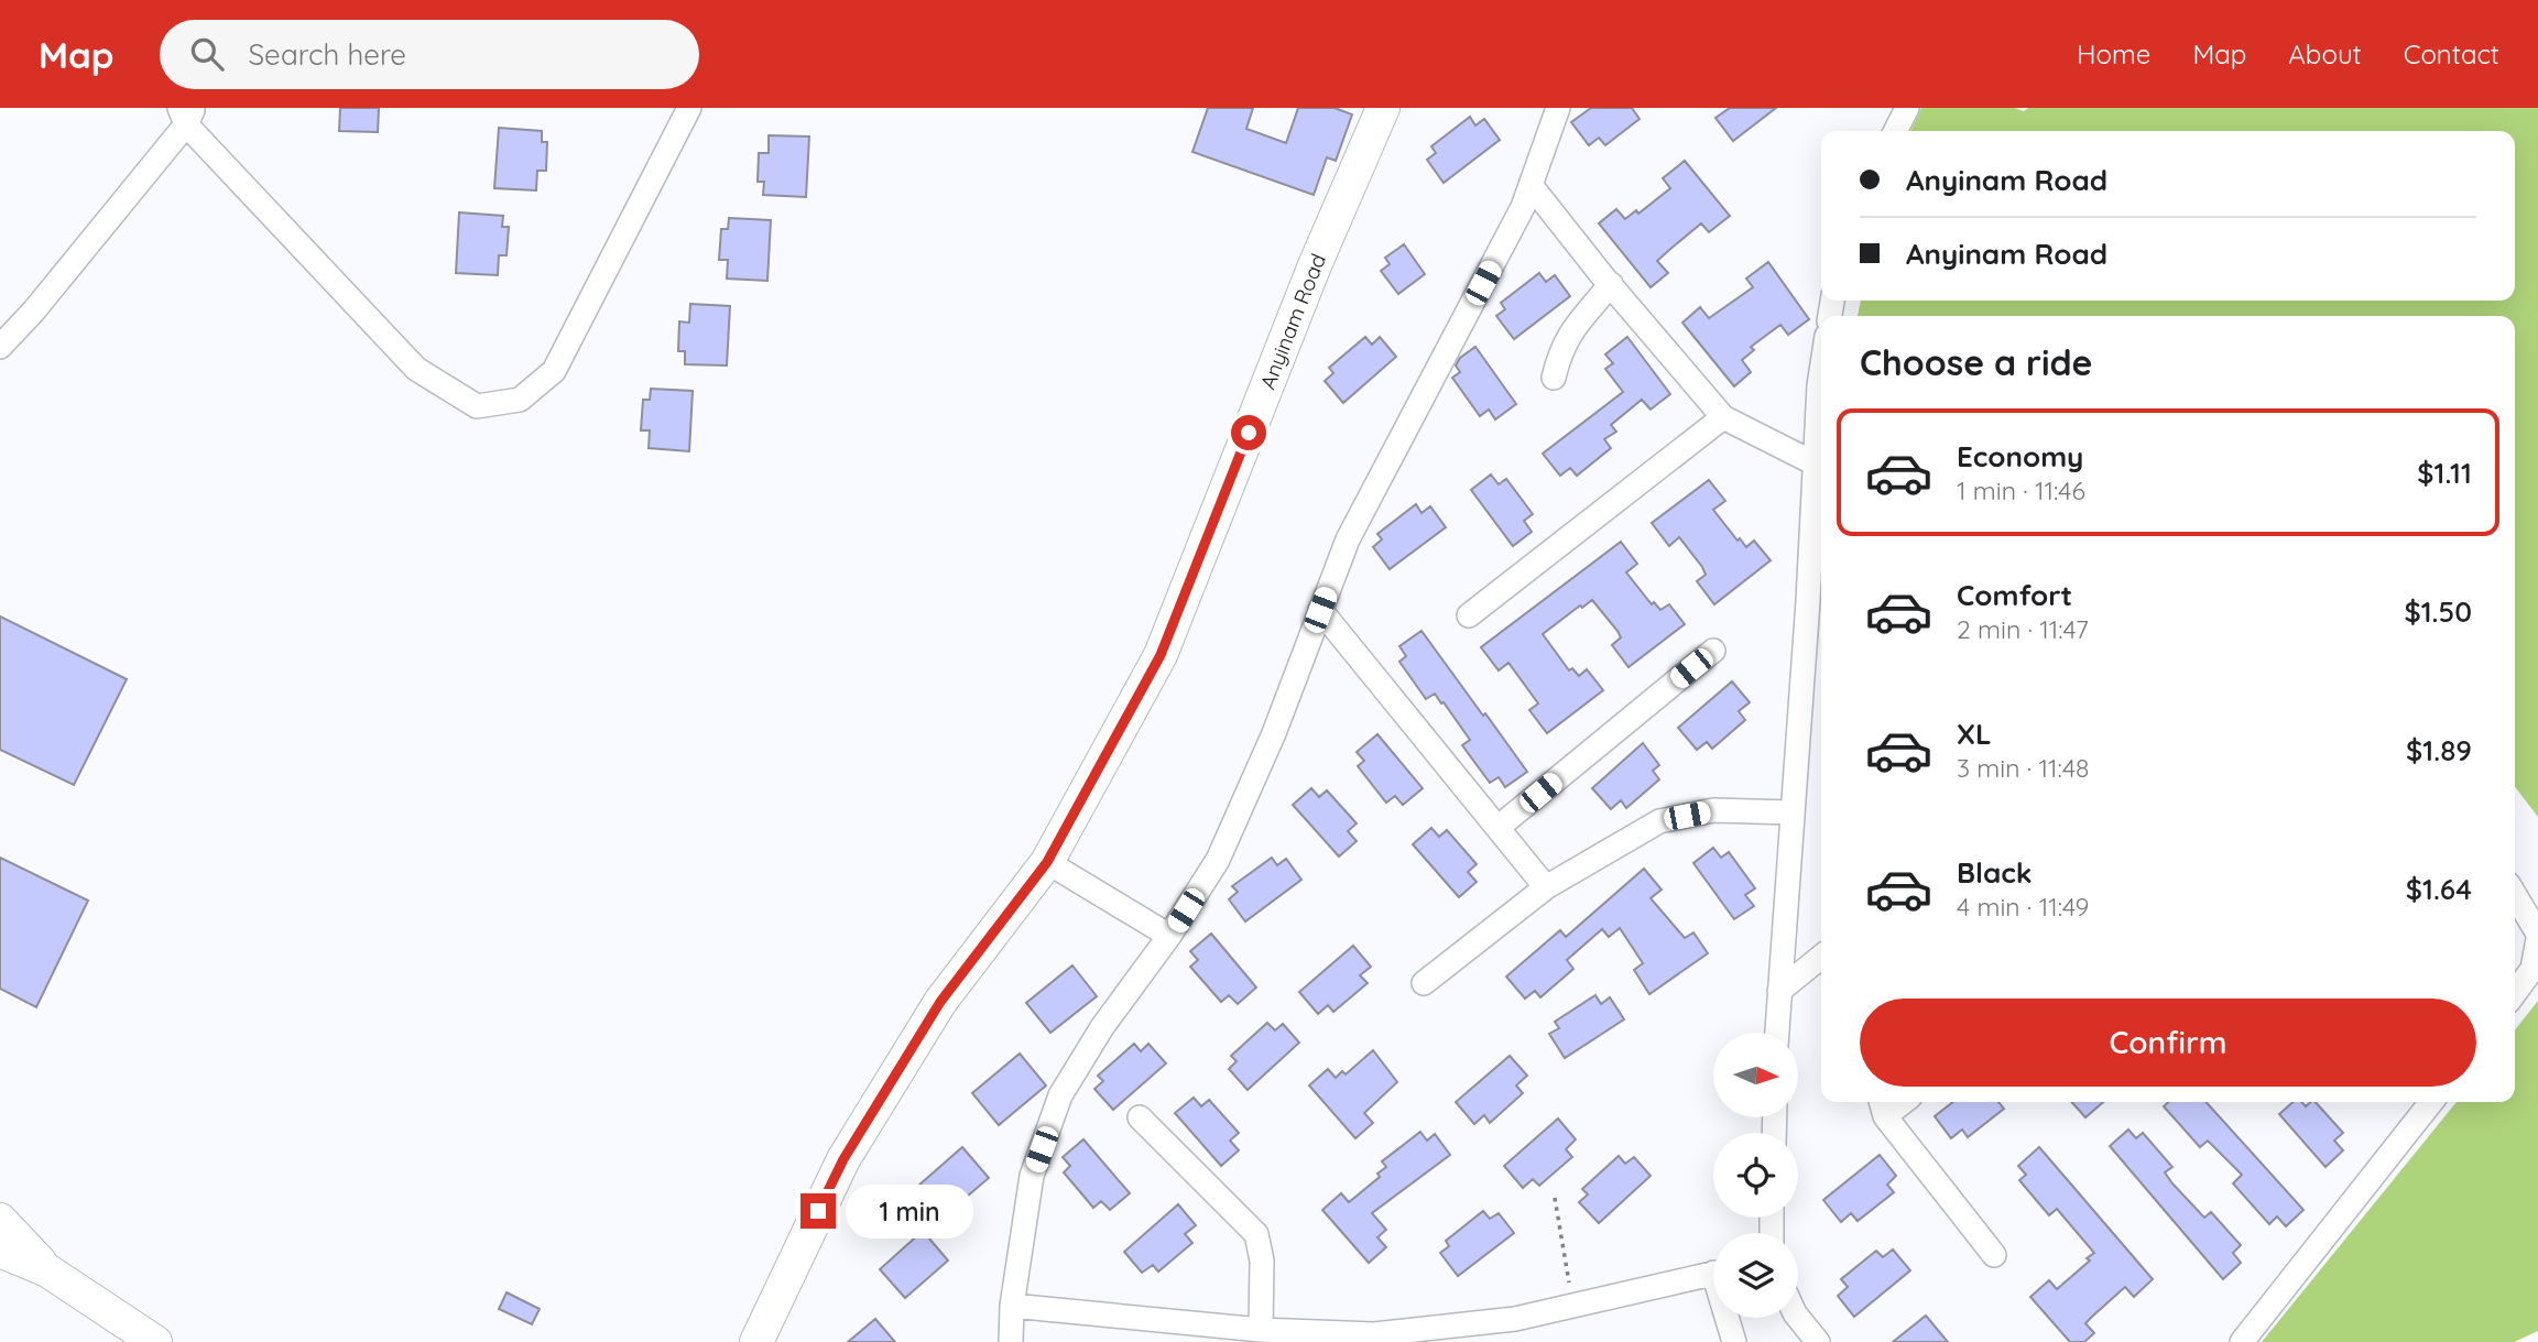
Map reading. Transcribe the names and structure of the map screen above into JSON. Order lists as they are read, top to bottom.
{
  "streets": {
    "street": ["Anyinam Road"]
  },
  "north": "right",
  "page": {
    "header": "Map",
    "search": "Search here",
    "nav": [
      "Home",
      "Map",
      "About",
      "Contact"
    ],
    "banner": ["Anyinam Road", "Anyinam Road"],
    "heading": "Choose a ride",
    "list": [
      {
        "name": "Economy",
        "note": "1 min · 11:46",
        "value": "$1.11"
      },
      {
        "name": "Comfort",
        "note": "2 min · 11:47",
        "value": "$1.50"
      },
      {
        "name": "XL",
        "note": "3 min · 11:48",
        "value": "$1.89"
      },
      {
        "name": "Black",
        "note": "4 min · 11:49",
        "value": "$1.64"
      }
    ],
    "buttons": "Confirm",
    "bubble": "1 min"
  }
}
